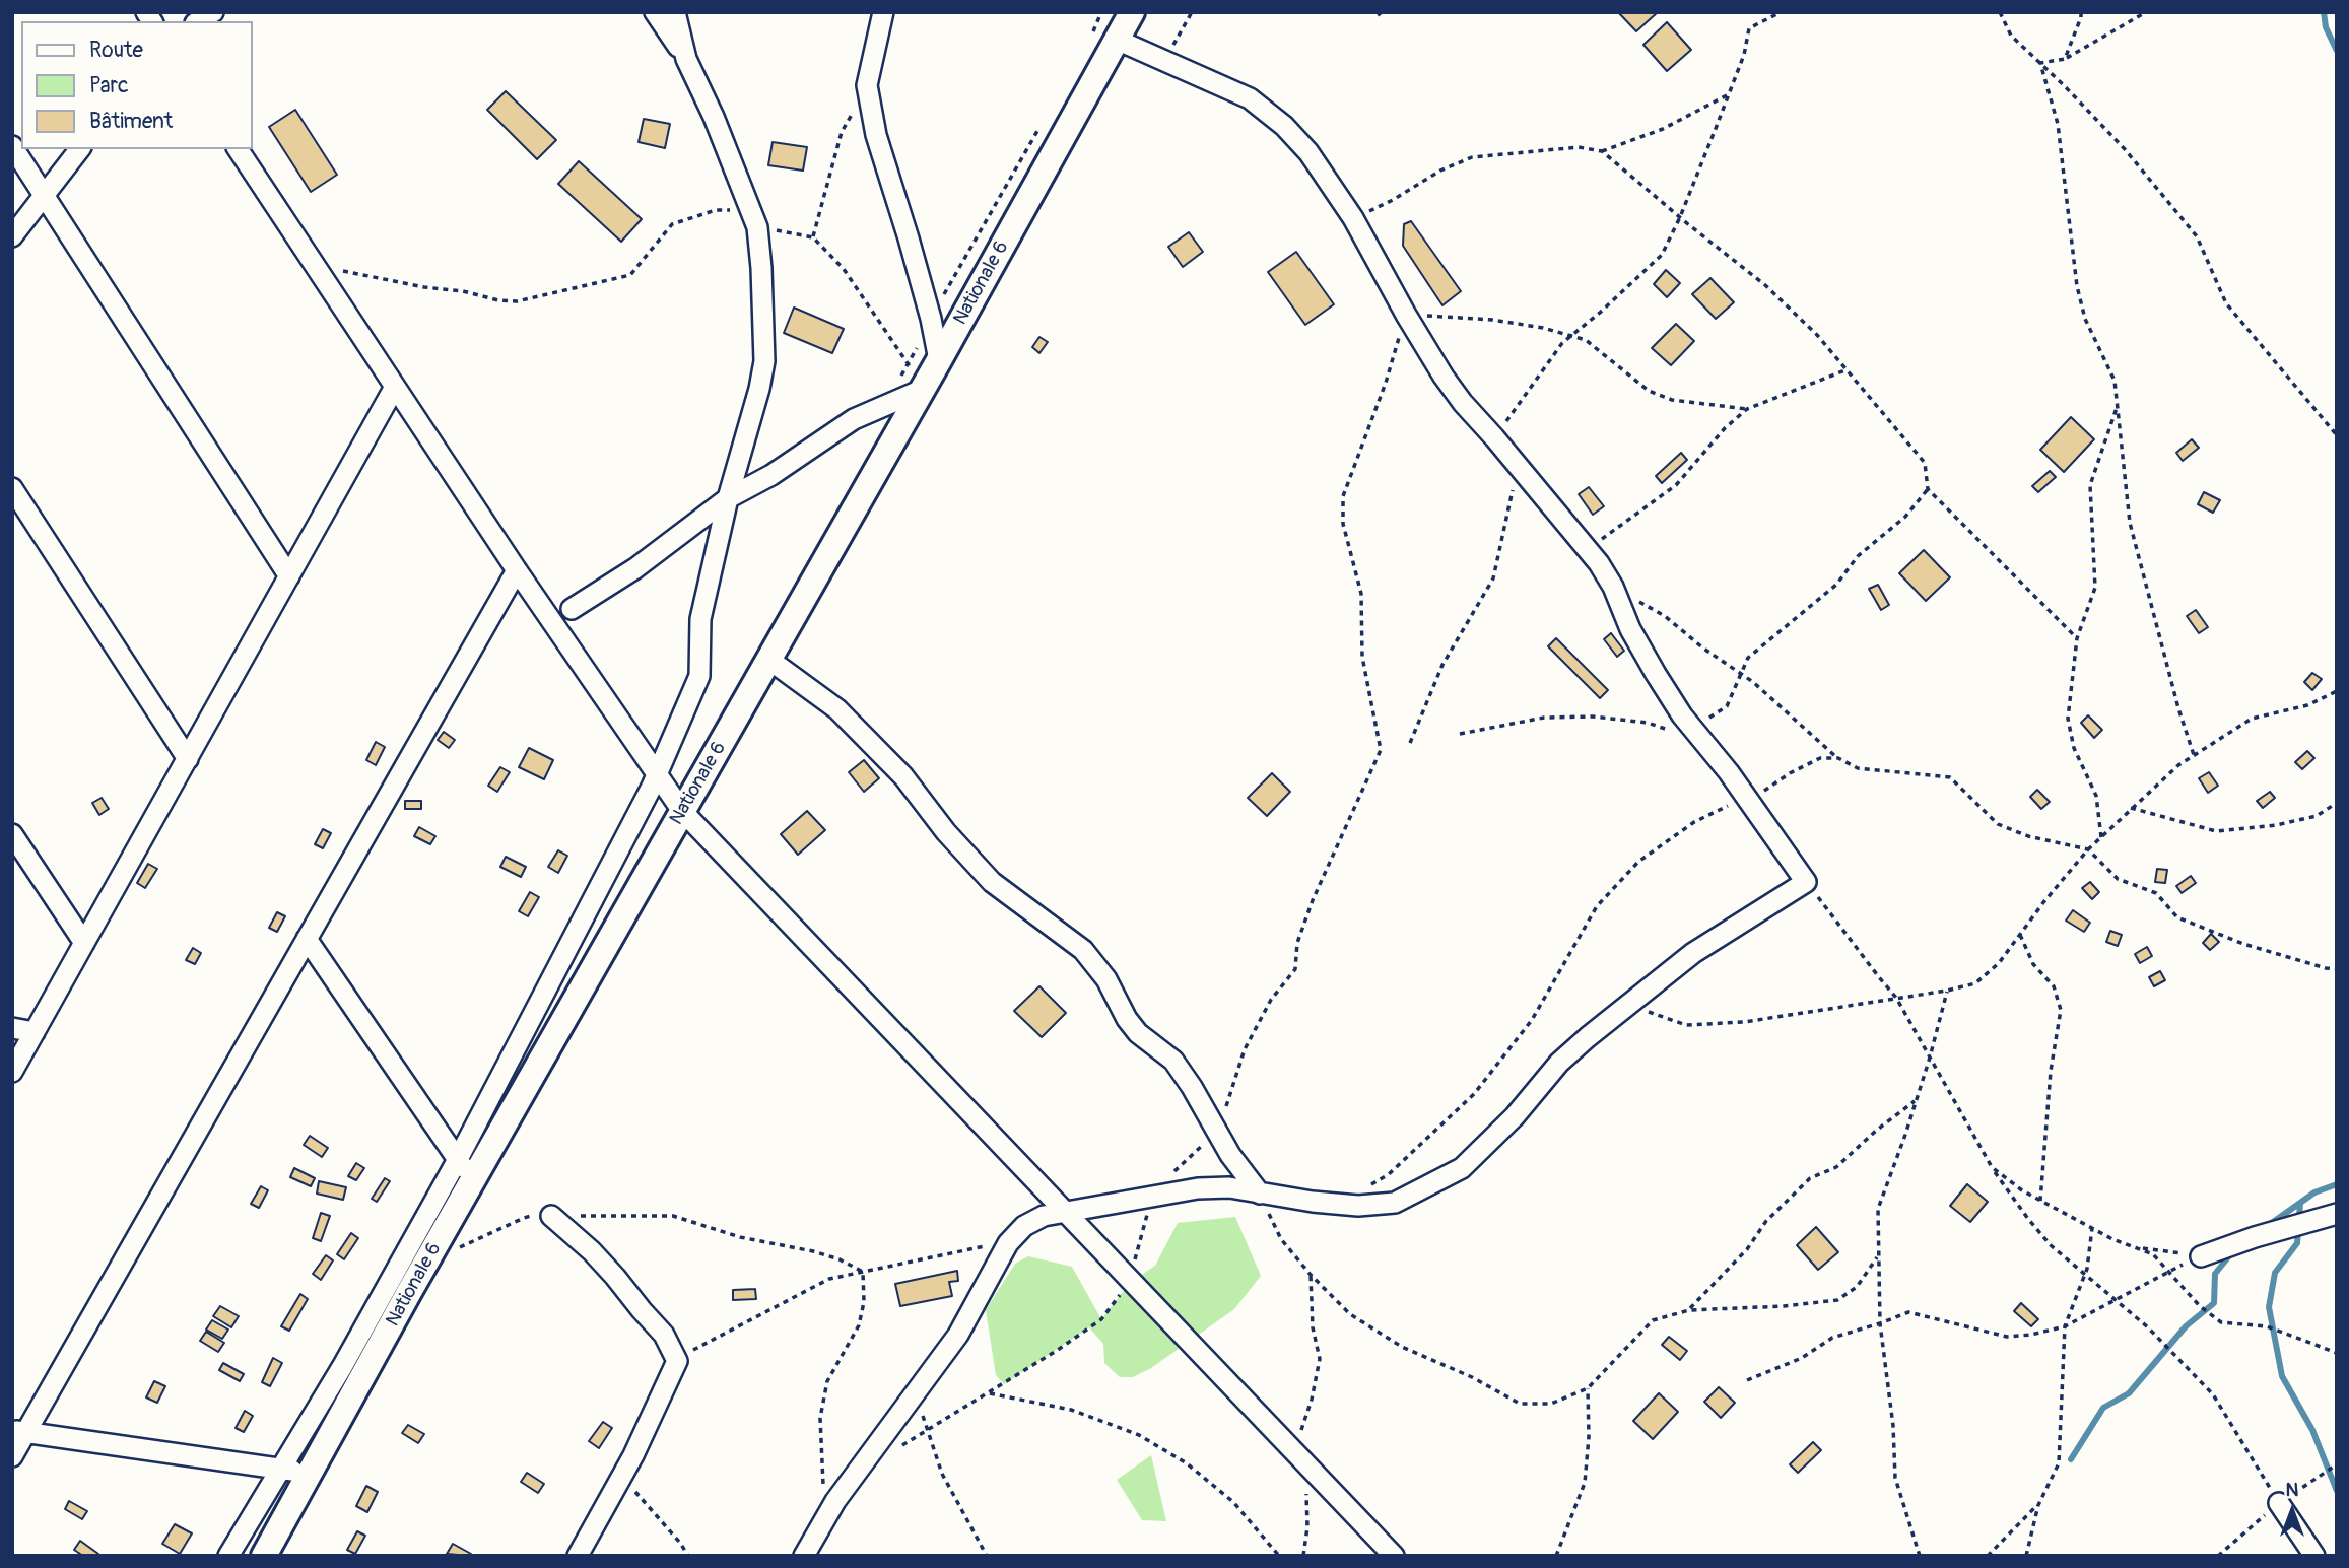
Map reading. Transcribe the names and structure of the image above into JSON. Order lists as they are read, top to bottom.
{
  "streets": {
    "main road": ["Nationale 6"]
  },
  "legend": ["Route", "Parc", "Bâtiment"],
  "north": "top"
}
